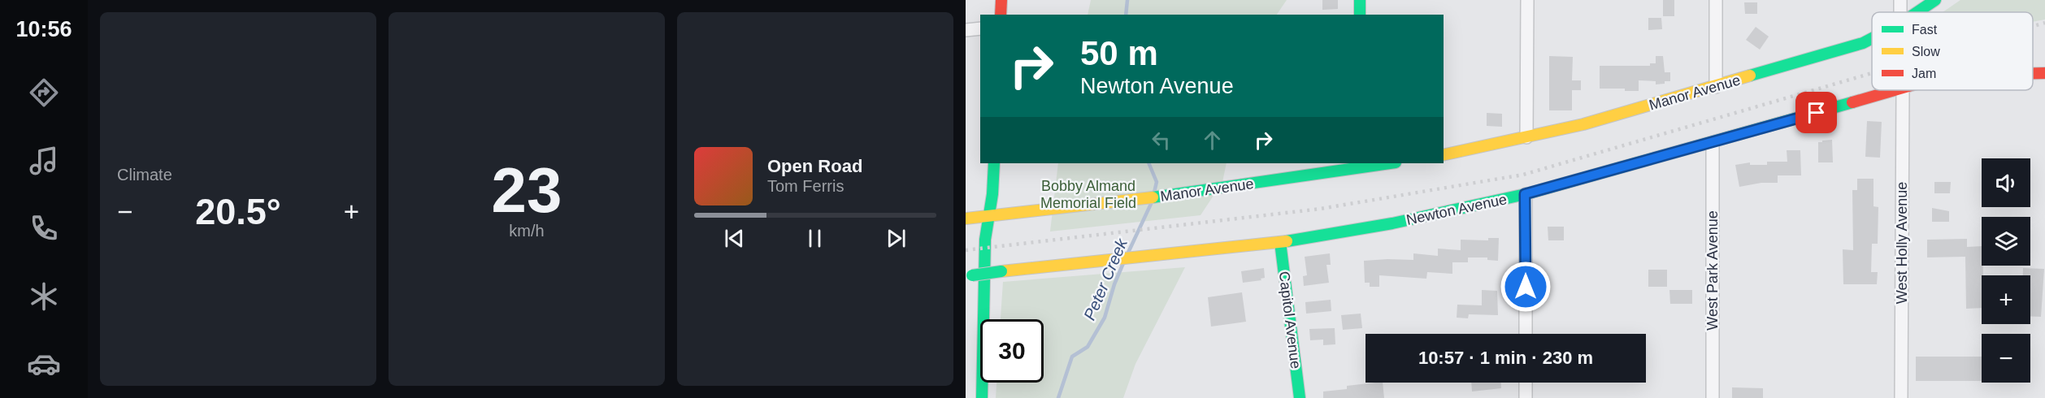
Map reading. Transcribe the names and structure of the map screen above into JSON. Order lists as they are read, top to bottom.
{
  "streets": {
    "street": [
      "Manor Avenue",
      "Newton Avenue",
      "West Holly Avenue",
      "West Park Avenue",
      "Capitol Avenue"
    ]
  },
  "crossings": [
    ["Newton Avenue", "West Park Avenue"],
    ["Newton Avenue", "Capitol Avenue"]
  ],
  "water": ["Peter Creek"],
  "parks": ["Bobby Almand Memorial Field"],
  "legend": ["Fast", "Slow", "Jam"],
  "page": {
    "tabs": "10:56",
    "tile": [
      "Climate",
      ["23", "km/h"]
    ],
    "turn": ["50 m", "Newton Avenue"],
    "song": ["Open Road", "Tom Ferris"],
    "map_buttons": ["+", "−"],
    "heat": ["−", "20.5°", "+"],
    "limit": "30",
    "trip": "10:57 · 1 min · 230 m"
  }
}
